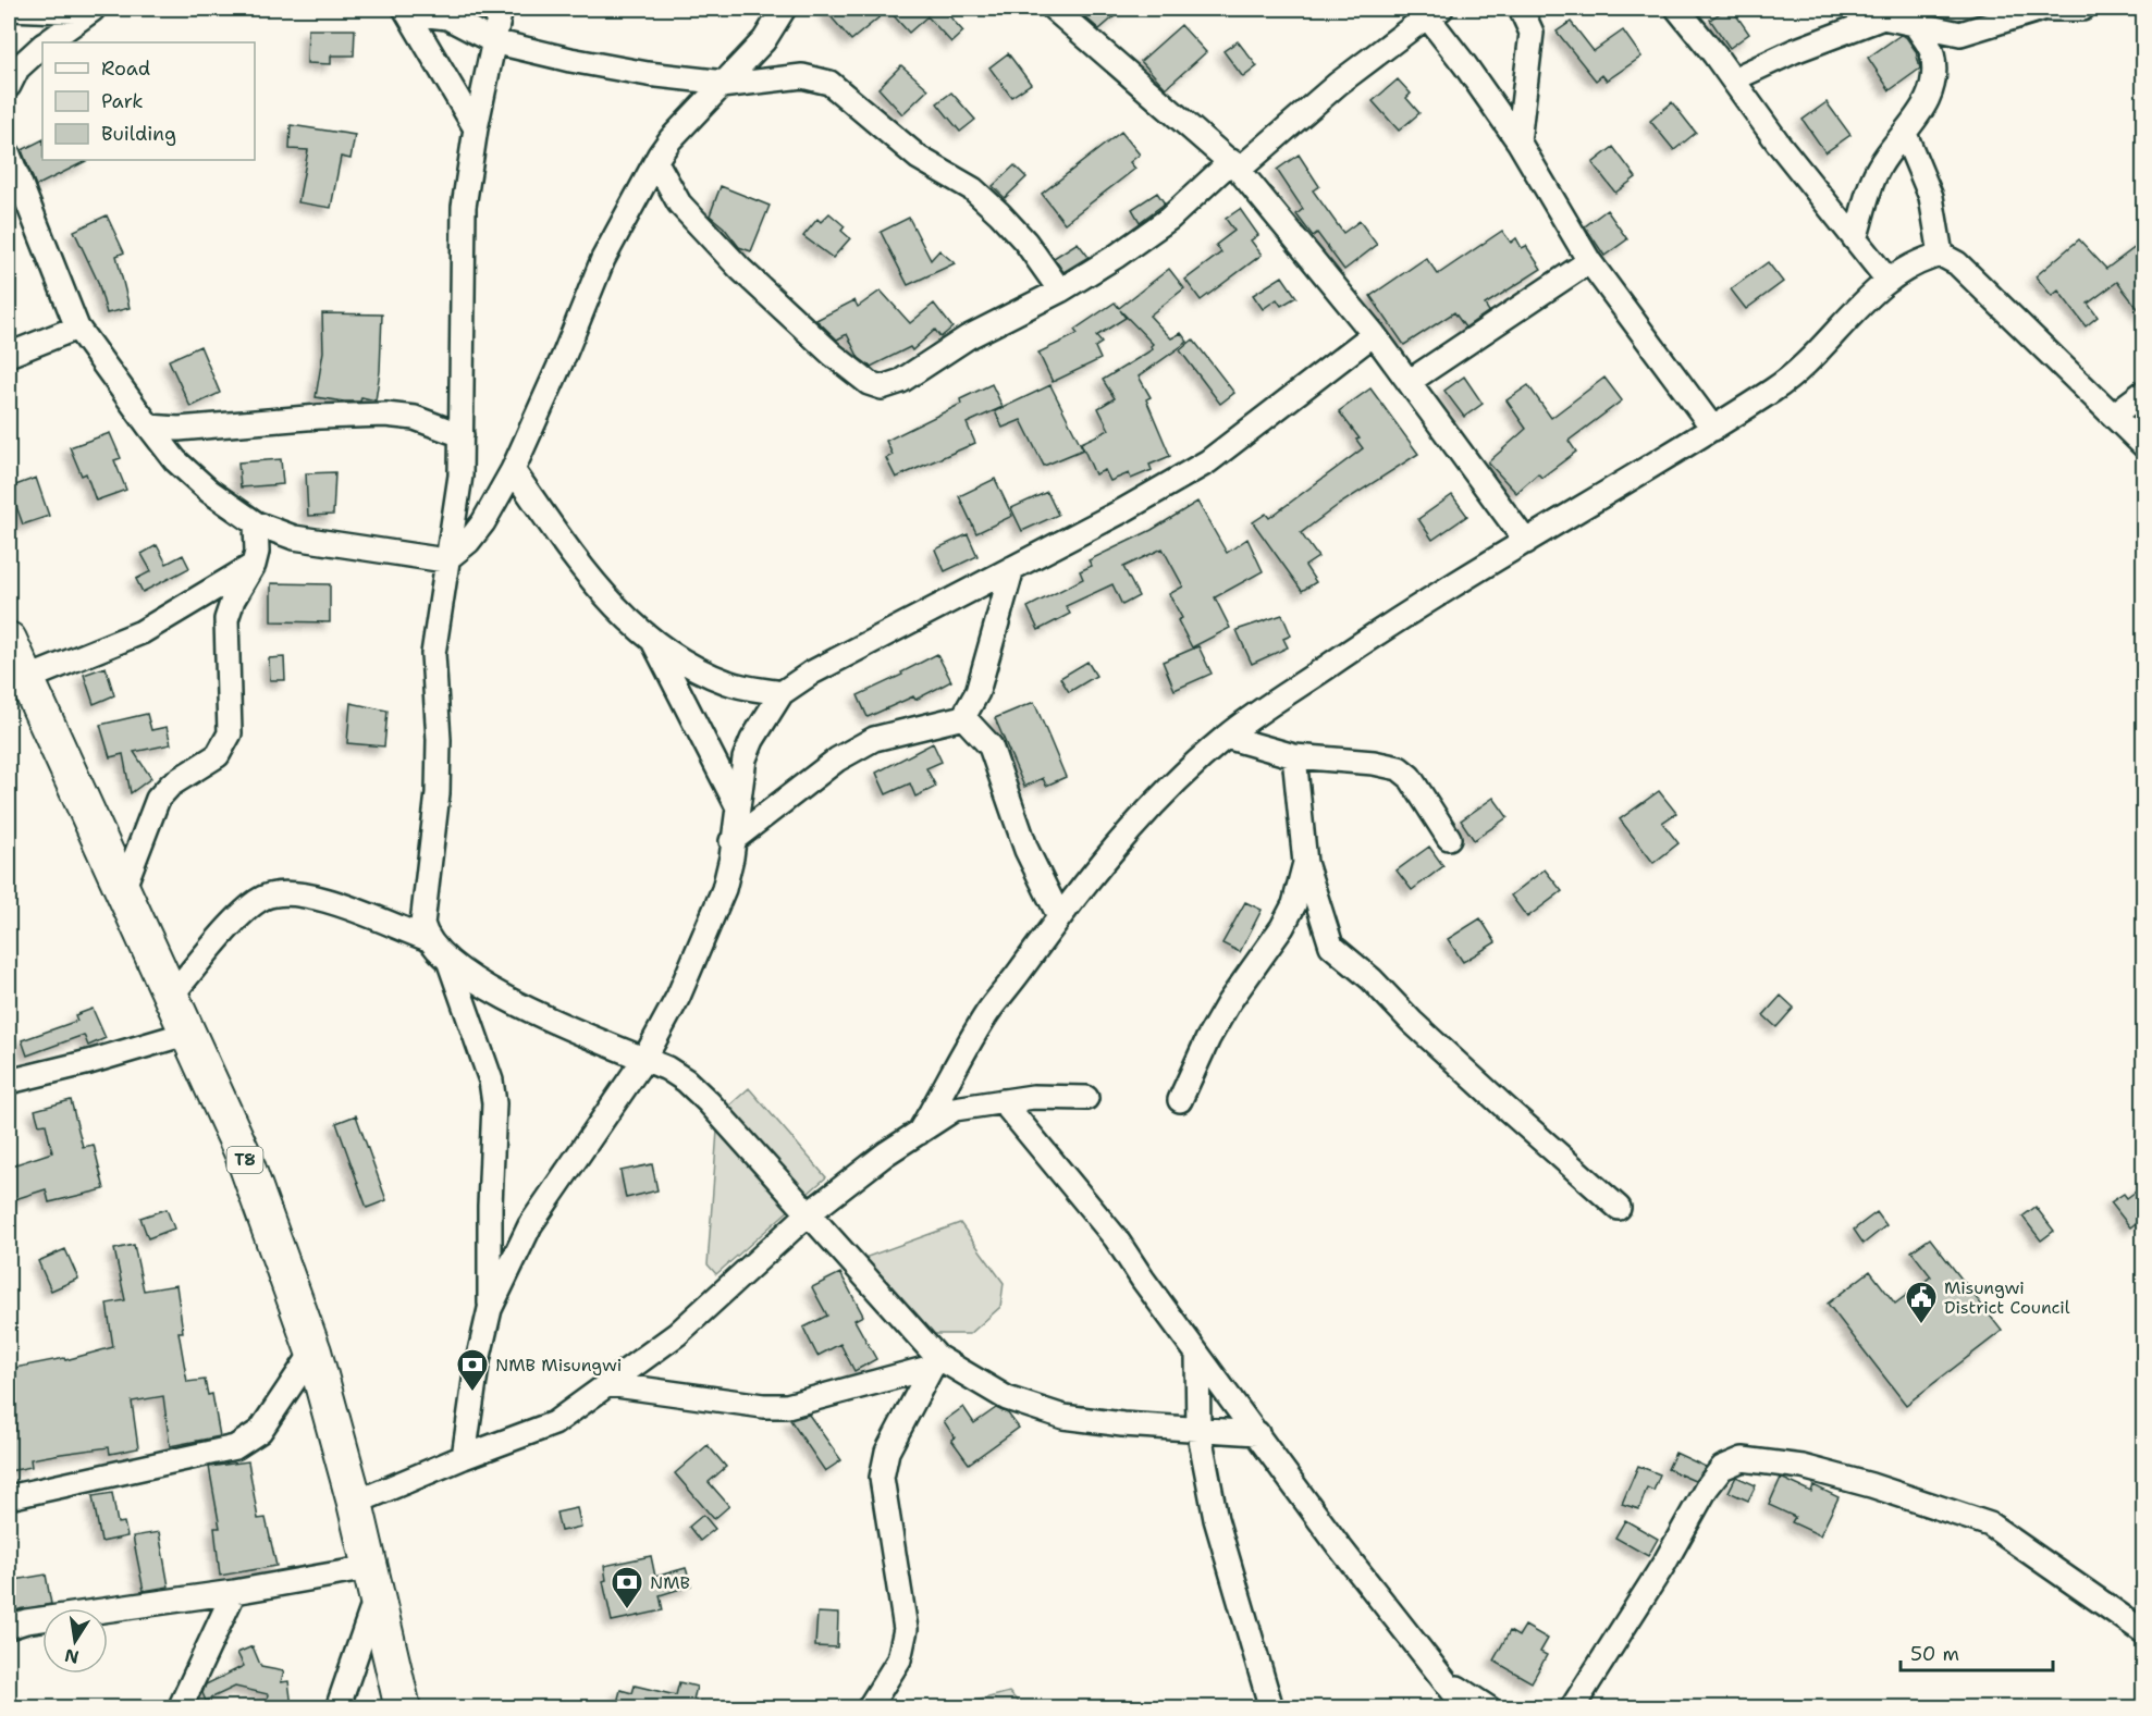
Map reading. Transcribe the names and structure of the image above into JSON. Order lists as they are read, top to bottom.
{
  "streets": {
    "highway": ["T8"]
  },
  "places": {
    "public building": ["Misungwi District Council"],
    "bank": ["NMB Misungwi", "NMB"]
  },
  "legend": ["Road", "Park", "Building"],
  "scale_bar": "50 m",
  "north": "bottom"
}
